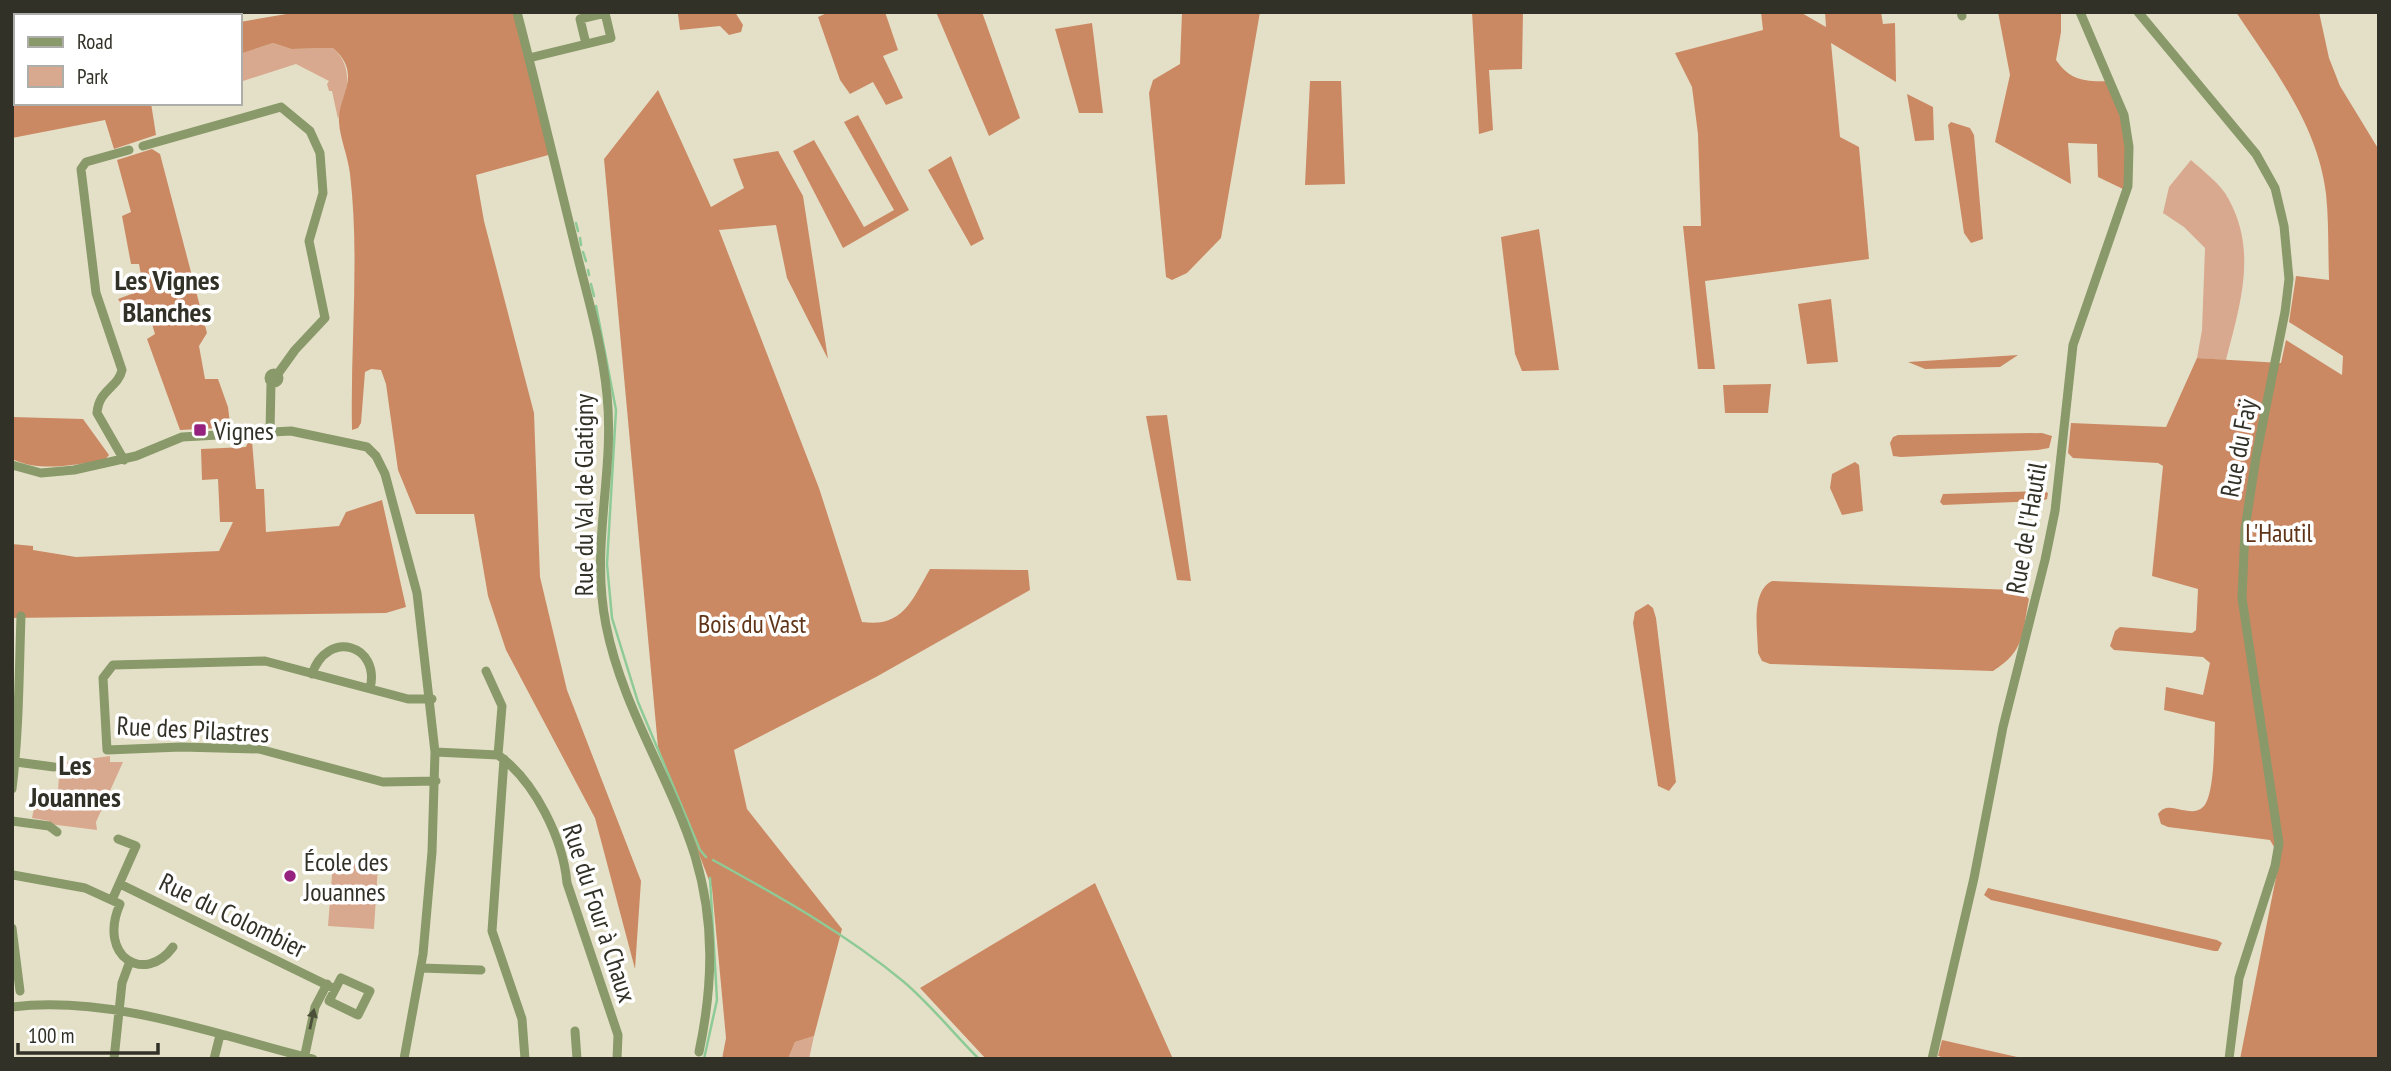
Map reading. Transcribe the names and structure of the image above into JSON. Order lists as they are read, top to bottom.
{
  "streets": {
    "street": [
      "Rue du Faÿ",
      "Rue du Val de Glatigny",
      "Rue de l'Hautil",
      "Rue des Pilastres",
      "Rue du Four à Chaux",
      "Rue du Colombier"
    ]
  },
  "districts": ["Les Vignes Blanches", "Les Jouannes"],
  "parks": ["L'Hautil", "Bois du Vast"],
  "places": {
    "transit": ["Vignes"],
    "other": ["École des Jouannes"]
  },
  "legend": ["Road", "Park"],
  "scale_bar": "100 m"
}
